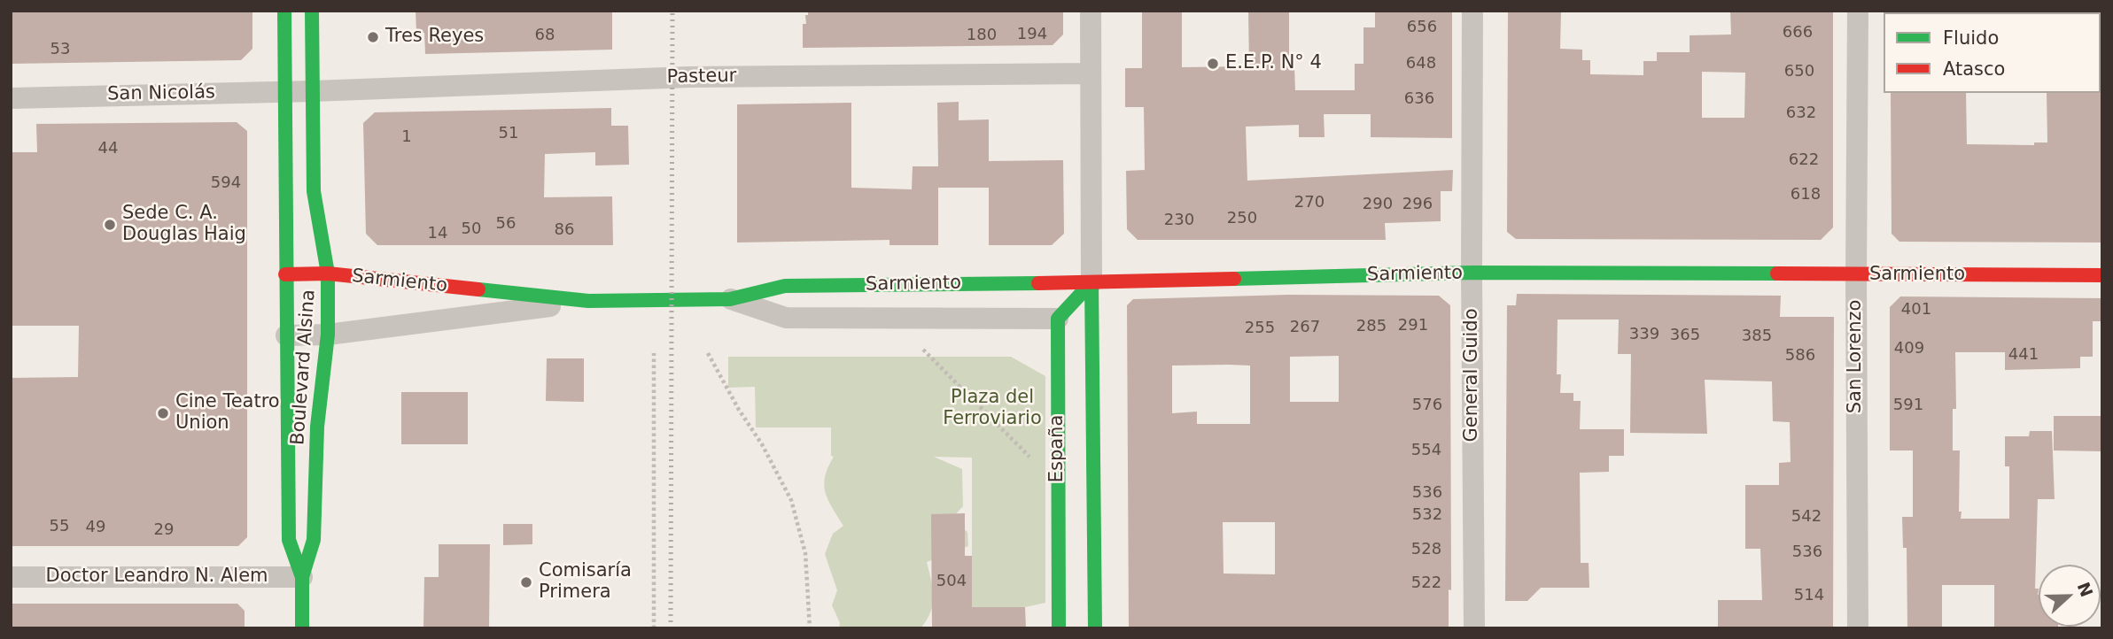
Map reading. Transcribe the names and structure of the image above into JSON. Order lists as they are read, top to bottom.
{
  "streets": {
    "street": [
      "Pasteur",
      "San Nicolás",
      "Sarmiento",
      "San Lorenzo",
      "Boulevard Alsina",
      "General Guido",
      "España",
      "Doctor Leandro N. Alem"
    ]
  },
  "crossings": [
    ["Pasteur", "San Nicolás"],
    ["Pasteur", "Boulevard Alsina"],
    ["Pasteur", "España"],
    ["San Nicolás", "Boulevard Alsina"],
    ["Sarmiento", "San Lorenzo"],
    ["Sarmiento", "Boulevard Alsina"],
    ["Sarmiento", "General Guido"],
    ["Sarmiento", "España"],
    ["Boulevard Alsina", "Doctor Leandro N. Alem"]
  ],
  "parks": ["Plaza del Ferroviario"],
  "places": [
    "Tres Reyes",
    "E.E.P. N° 4",
    "Sede C. A. Douglas Haig",
    "Cine Teatro Union",
    "Comisaría Primera"
  ],
  "house_numbers": [
    "656",
    "666",
    "194",
    "68",
    "180",
    "53",
    "648",
    "650",
    "636",
    "632",
    "51",
    "1",
    "44",
    "622",
    "594",
    "618",
    "270",
    "290",
    "296",
    "250",
    "230",
    "56",
    "50",
    "86",
    "14",
    "401",
    "291",
    "285",
    "267",
    "255",
    "339",
    "365",
    "385",
    "409",
    "441",
    "586",
    "576",
    "591",
    "554",
    "536",
    "532",
    "542",
    "55",
    "49",
    "29",
    "528",
    "536",
    "504",
    "522",
    "514"
  ],
  "legend": ["Fluido", "Atasco"],
  "north": "right"
}
